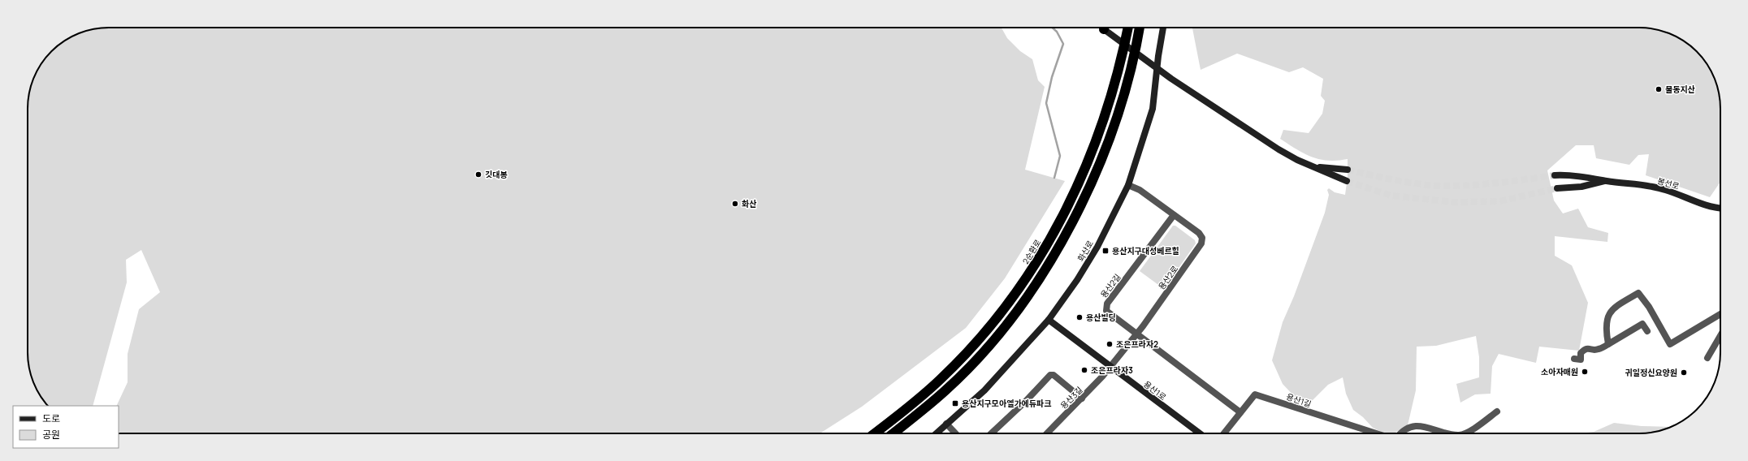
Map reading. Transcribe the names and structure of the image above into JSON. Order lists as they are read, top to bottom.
{
  "streets": {
    "highway": ["2순환로"],
    "main road": ["봉선로", "화산로", "용산1로"],
    "street": [
      "용산2로",
      "용산2길",
      "용산3길",
      "용산1길"
    ]
  },
  "crossings": [
    ["화산로", "용산2로"],
    ["화산로", "용산1로"],
    ["용산2로", "용산2길"],
    ["용산2로", "용산1로"],
    ["용산2로", "용산3길"],
    ["용산2길", "용산1길"],
    ["용산1로", "용산3길"]
  ],
  "places": {
    "other": [
      "물동지산",
      "깃대봉",
      "화산",
      "용산빌딩",
      "조은프라자2",
      "조은프라자3",
      "소아자매원",
      "귀일정신요양원"
    ],
    "transit": ["용산지구대성베르힐", "용산지구모아엘가에듀파크"]
  },
  "legend": ["도로", "공원"]
}
